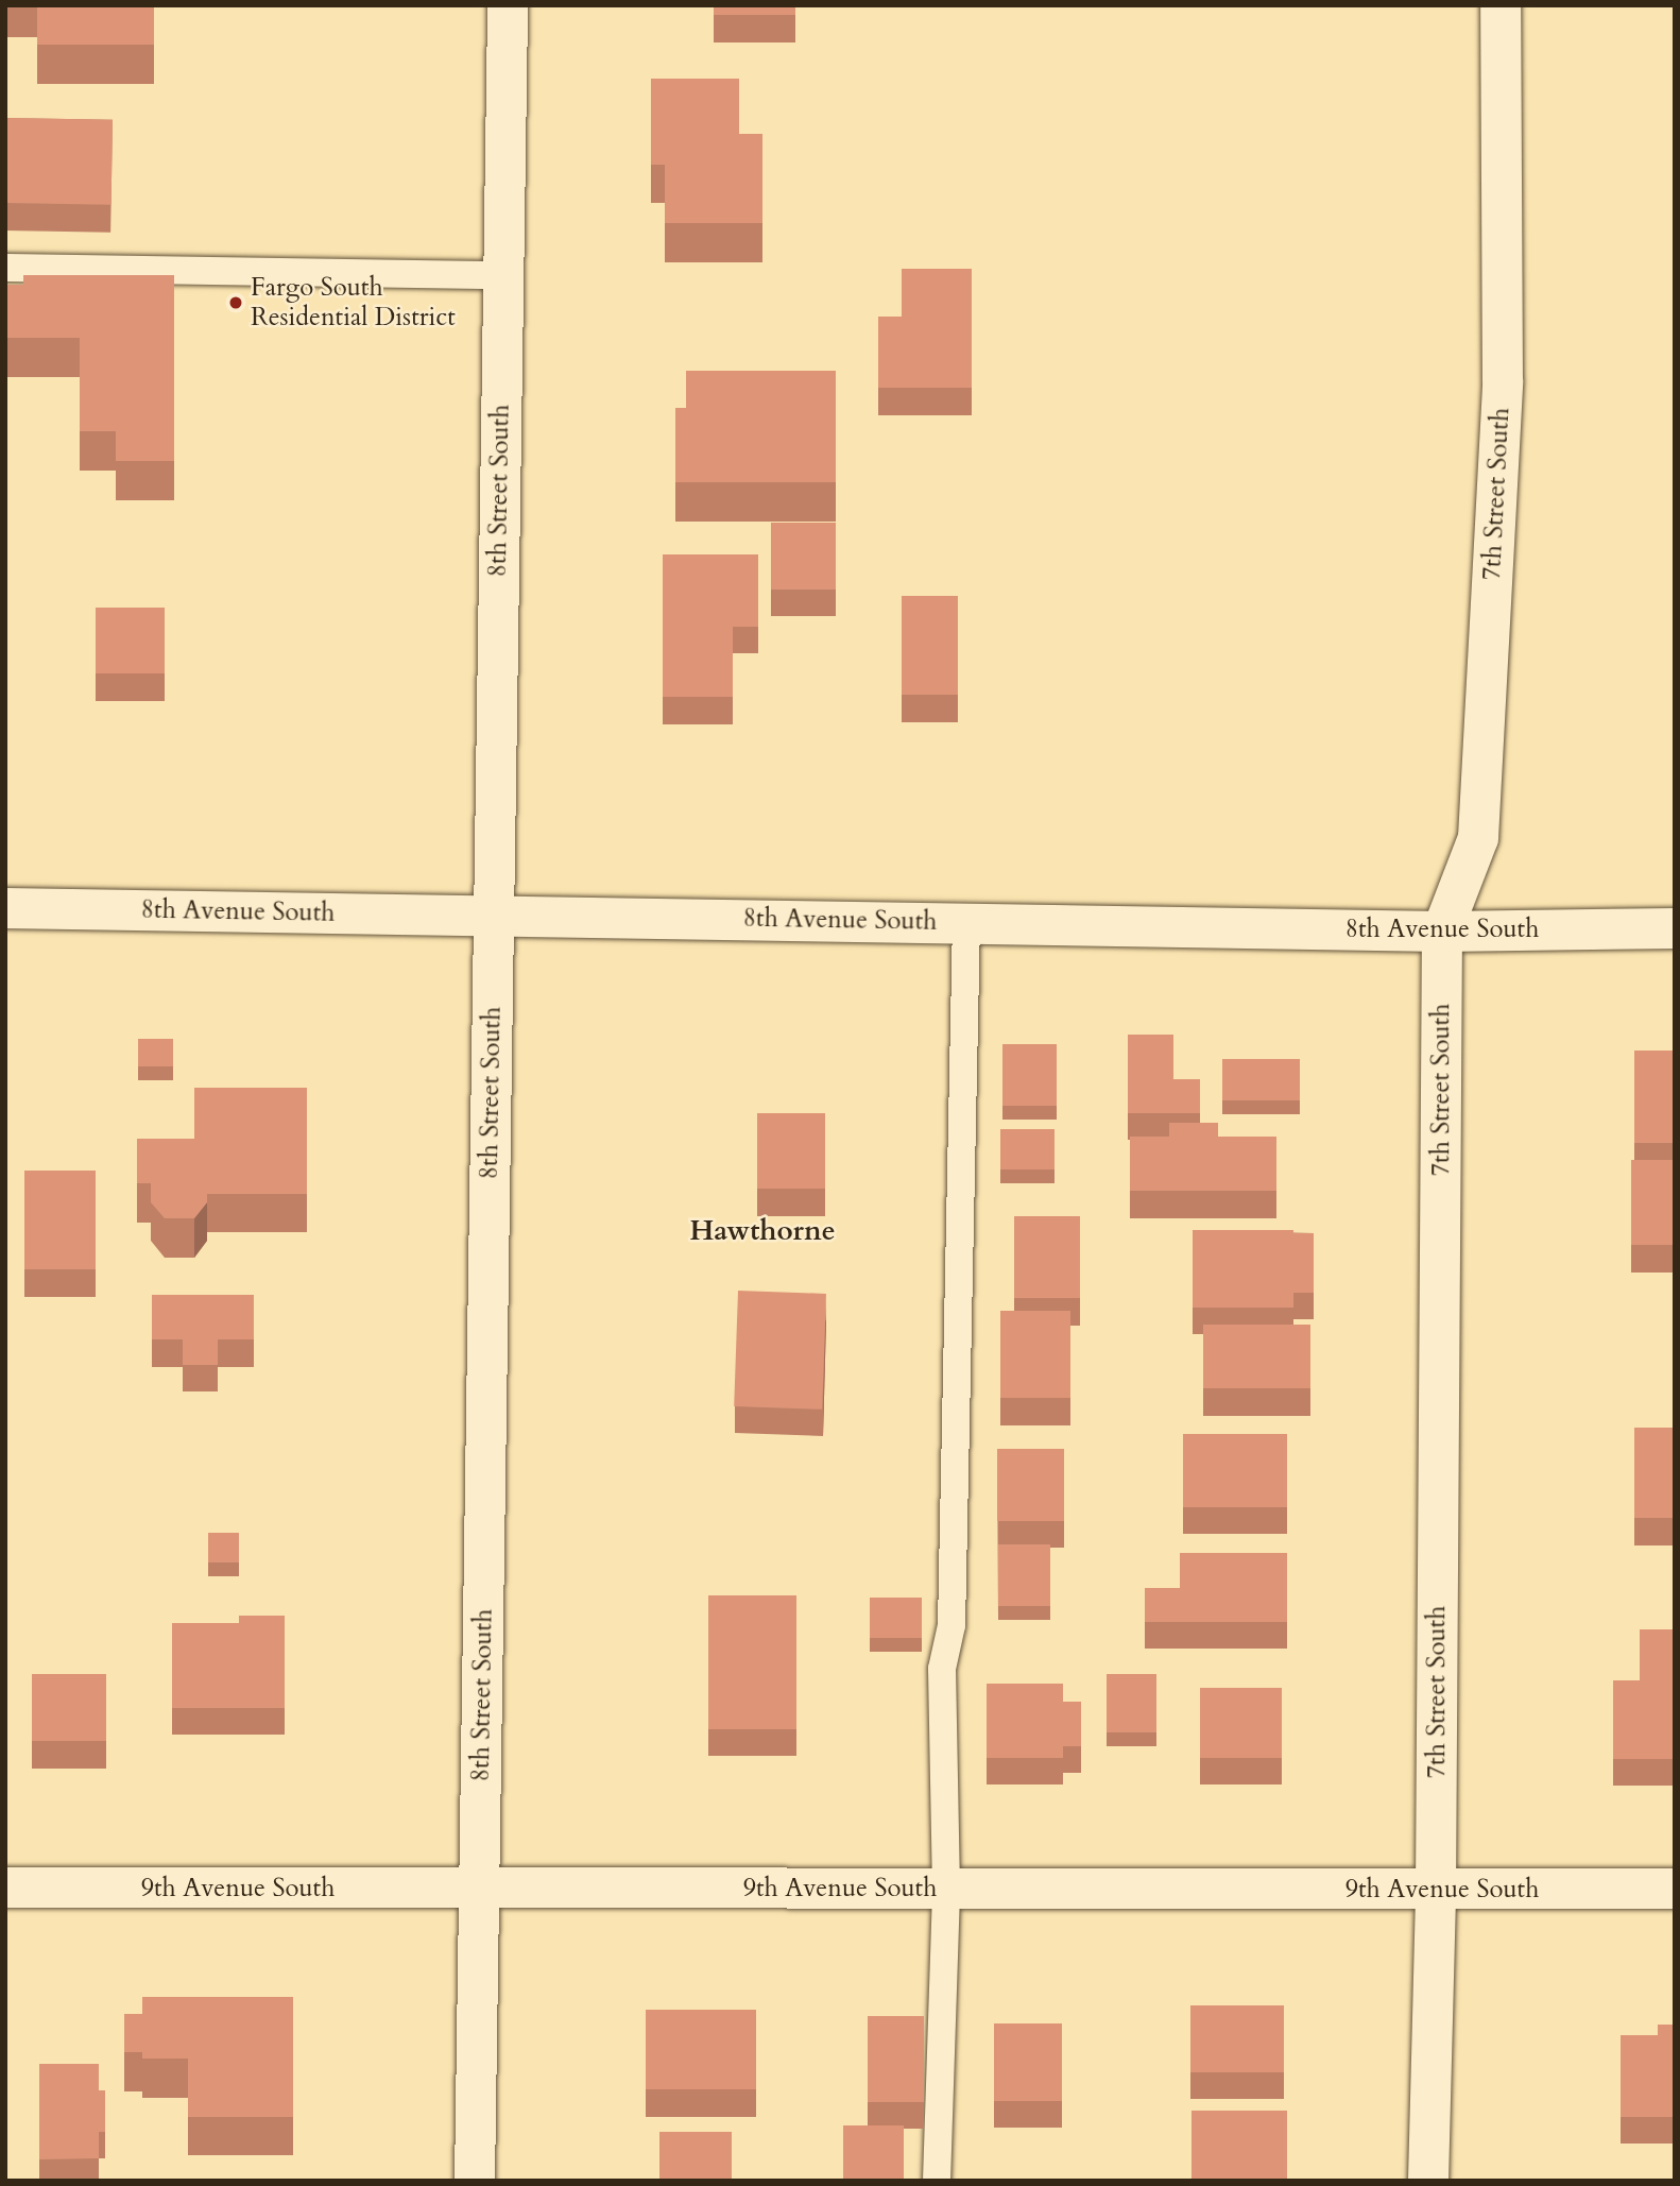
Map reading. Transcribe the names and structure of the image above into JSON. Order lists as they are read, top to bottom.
{
  "streets": {
    "street": [
      "8th Street South",
      "7th Street South",
      "8th Avenue South",
      "9th Avenue South"
    ]
  },
  "crossings": [
    ["8th Street South", "8th Avenue South"],
    ["8th Street South", "9th Avenue South"],
    ["7th Street South", "8th Avenue South"],
    ["7th Street South", "9th Avenue South"]
  ],
  "districts": ["Hawthorne"],
  "places": ["Fargo South Residential District"]
}
